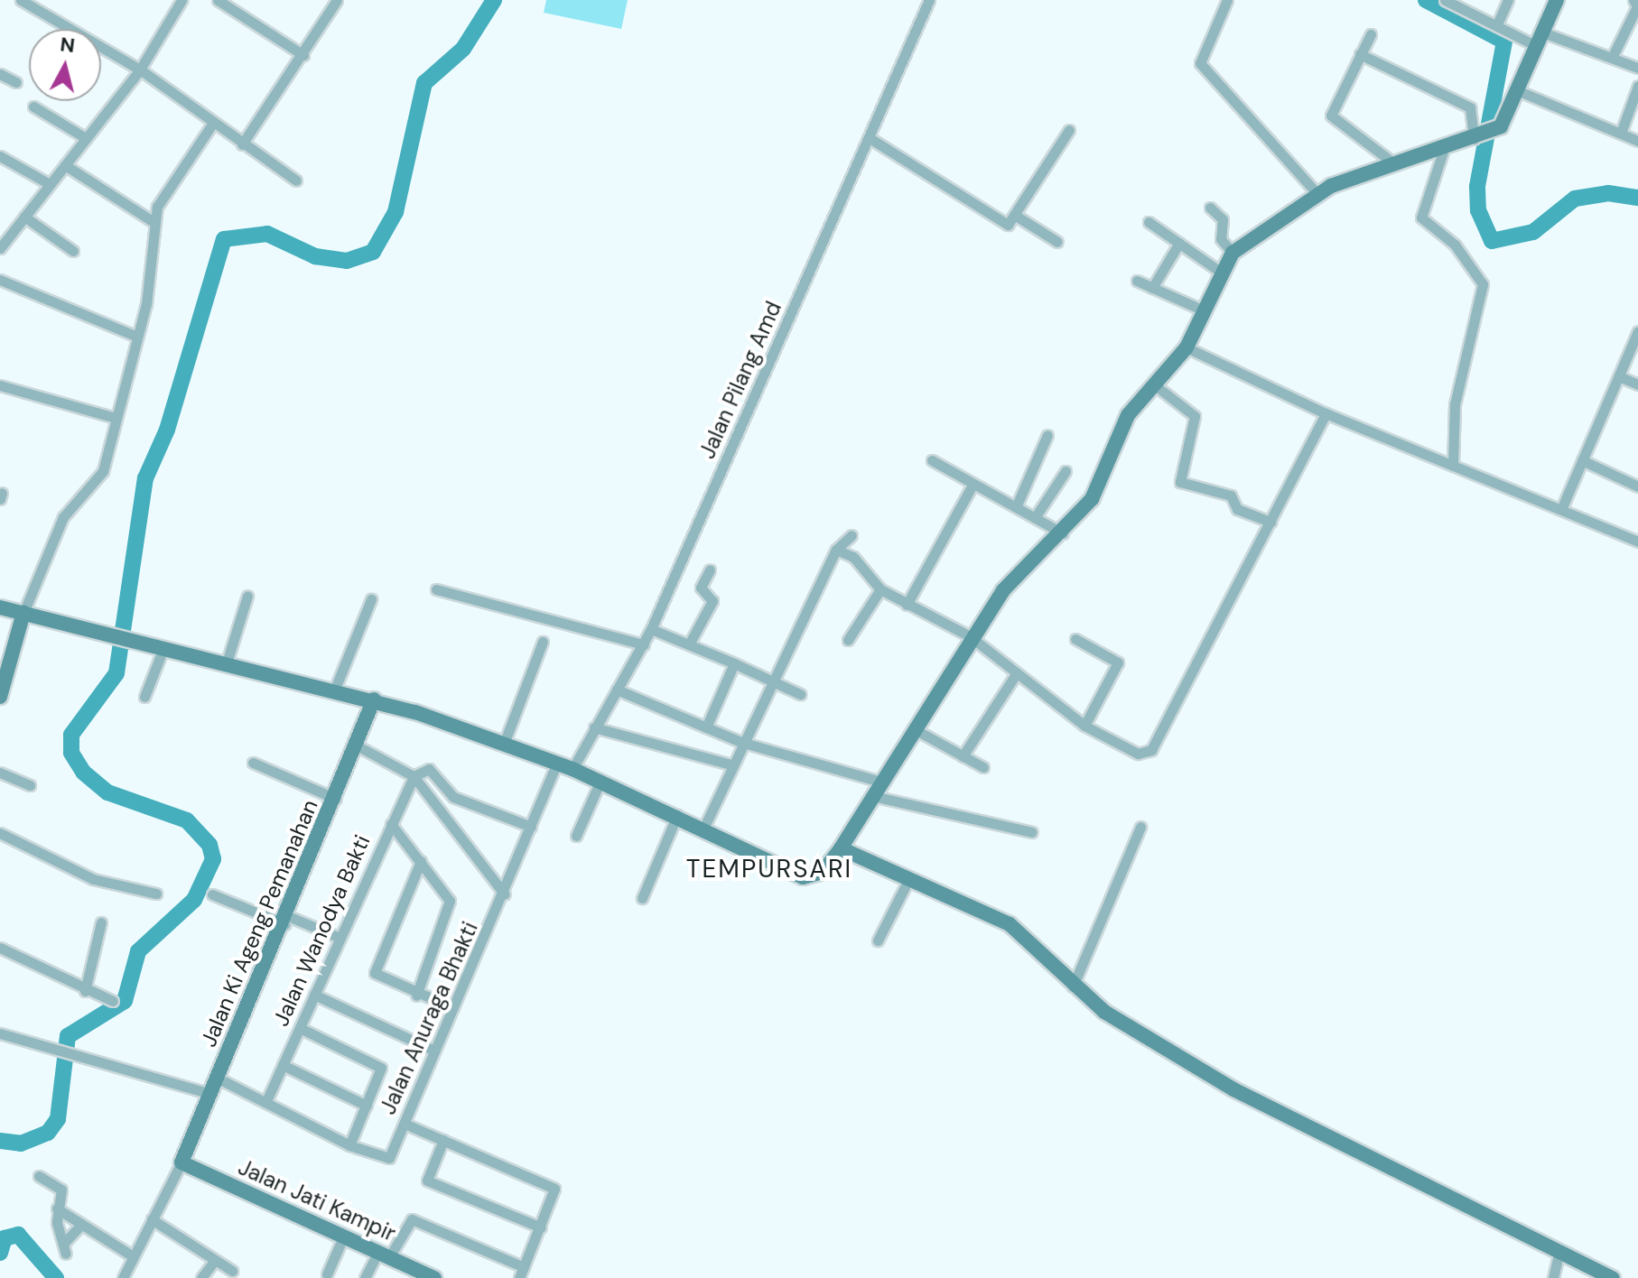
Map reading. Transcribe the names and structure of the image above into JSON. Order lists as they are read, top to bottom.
{
  "streets": {
    "street": [
      "Jalan Pilang Amd",
      "Jalan Ki Ageng Pemanahan",
      "Jalan Wanodya Bakti",
      "Jalan Anuraga Bhakti",
      "Jalan Jati Kampir"
    ]
  },
  "crossings": [
    ["Jalan Ki Ageng Pemanahan", "Jalan Jati Kampir"]
  ],
  "districts": ["TEMPURSARI"],
  "north": "top"
}
